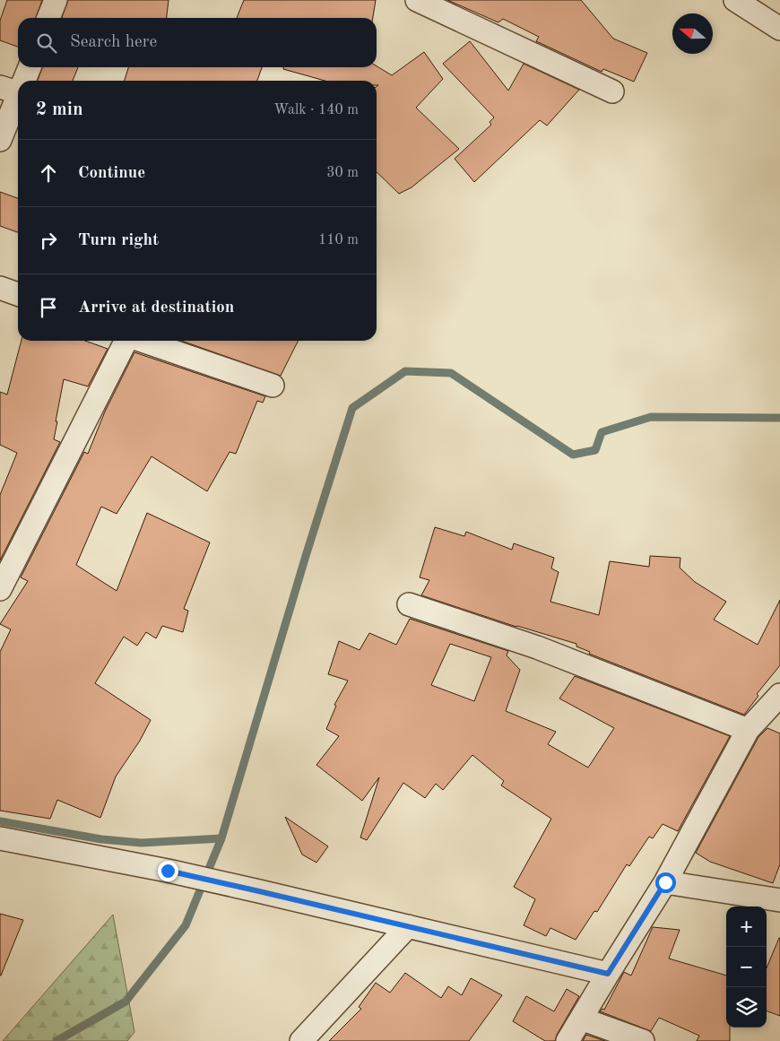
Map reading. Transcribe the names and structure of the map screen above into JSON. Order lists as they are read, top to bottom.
{
  "north": "left",
  "page": {
    "search": "Search here",
    "heading": ["2 min", "Walk · 140 m"],
    "list": [
      ["Continue", "30 m"],
      ["Turn right", "110 m"],
      "Arrive at destination"
    ],
    "map_buttons": ["+", "−"]
  }
}
